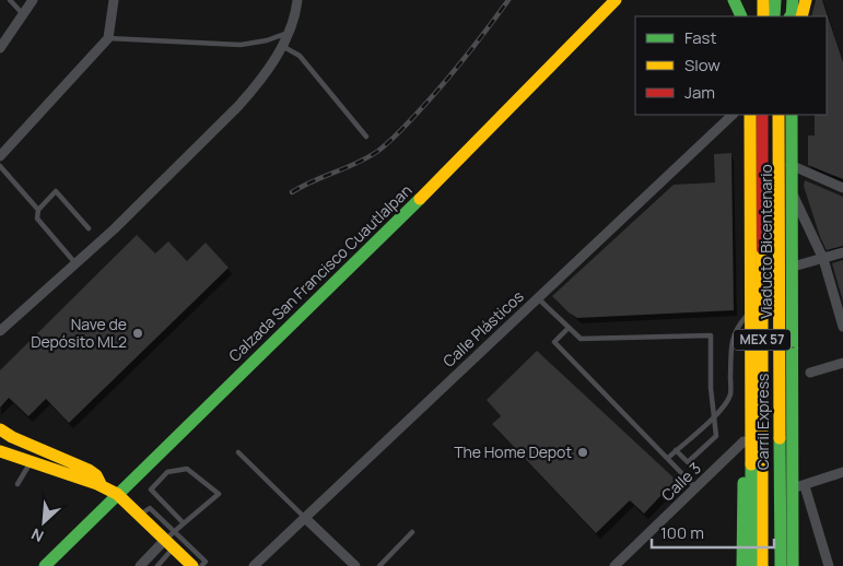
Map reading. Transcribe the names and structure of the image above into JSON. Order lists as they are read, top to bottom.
{
  "streets": {
    "main road": [
      "Viaducto Bicentenario",
      "Calzada San Francisco Cuautlalpan",
      "MEX 57",
      "Carril Express"
    ],
    "street": ["Calle Plásticos", "Calle 3"]
  },
  "places": ["Nave de Depósito ML2", "The Home Depot"],
  "legend": ["Fast", "Slow", "Jam"],
  "scale_bar": "100 m",
  "north": "bottom left"
}
